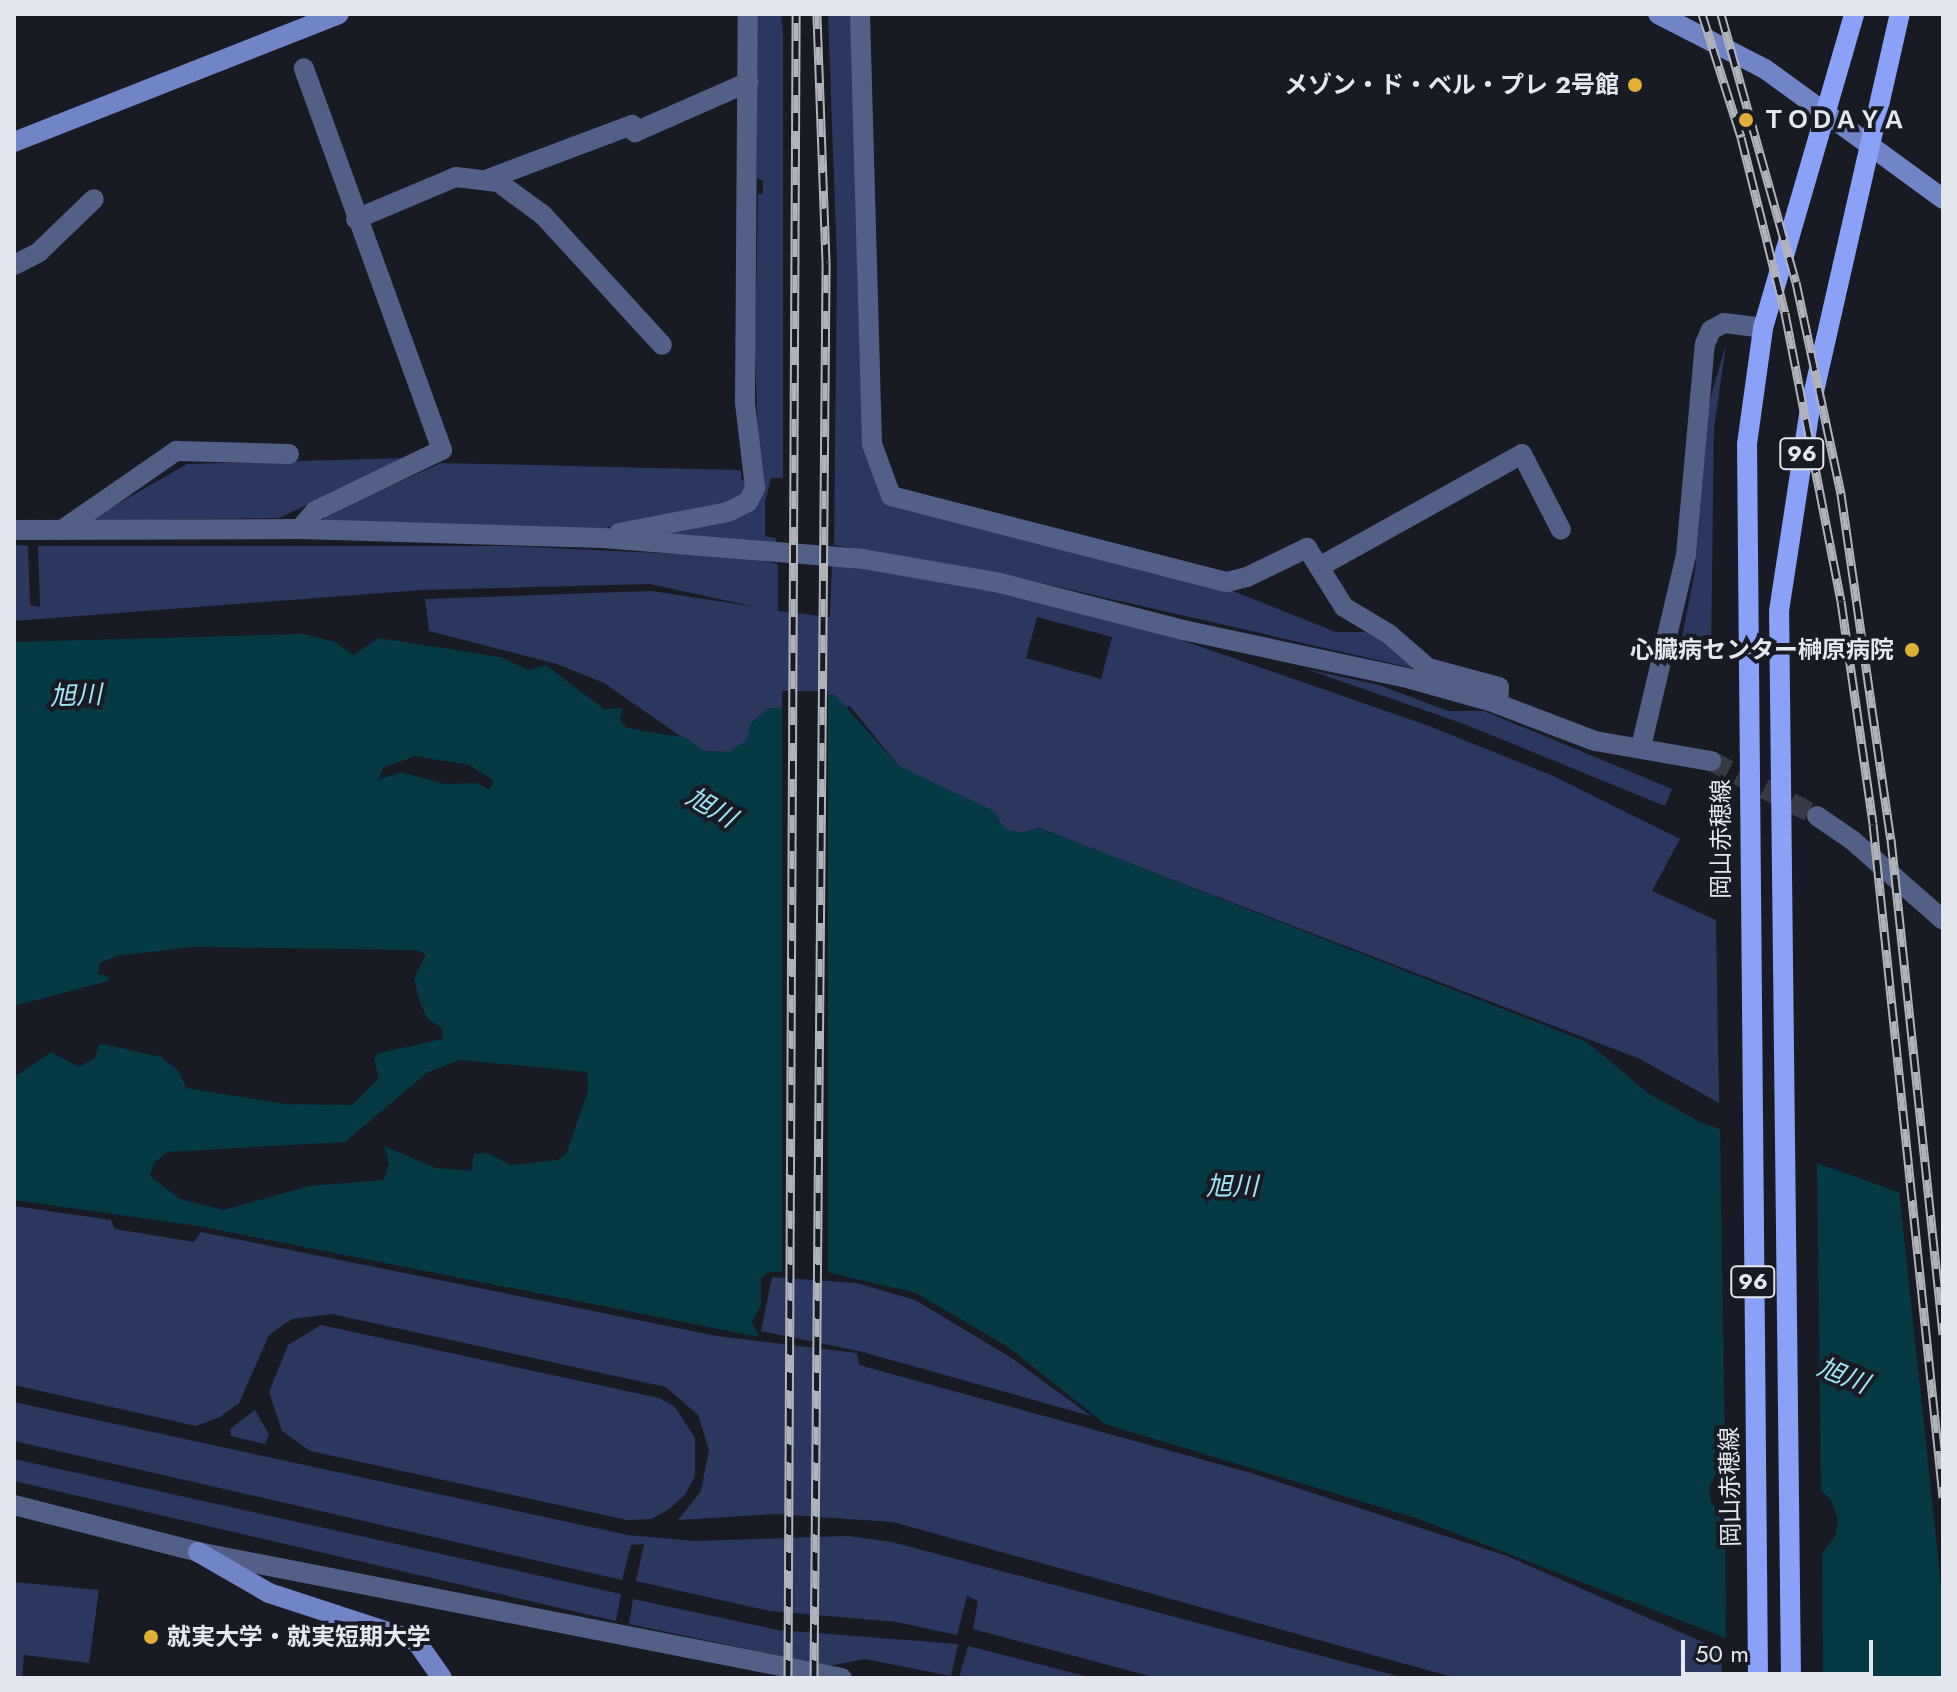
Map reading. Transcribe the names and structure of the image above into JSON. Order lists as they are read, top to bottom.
{
  "streets": {
    "main road": ["96", "岡山赤穂線"]
  },
  "water": ["旭川"],
  "places": [
    "メゾン・ド・ベル・プレ 2号館",
    "ＴＯＤＡＹＡ",
    "心臓病センター榊原病院",
    "就実大学・就実短期大学"
  ],
  "scale_bar": "50 m"
}
